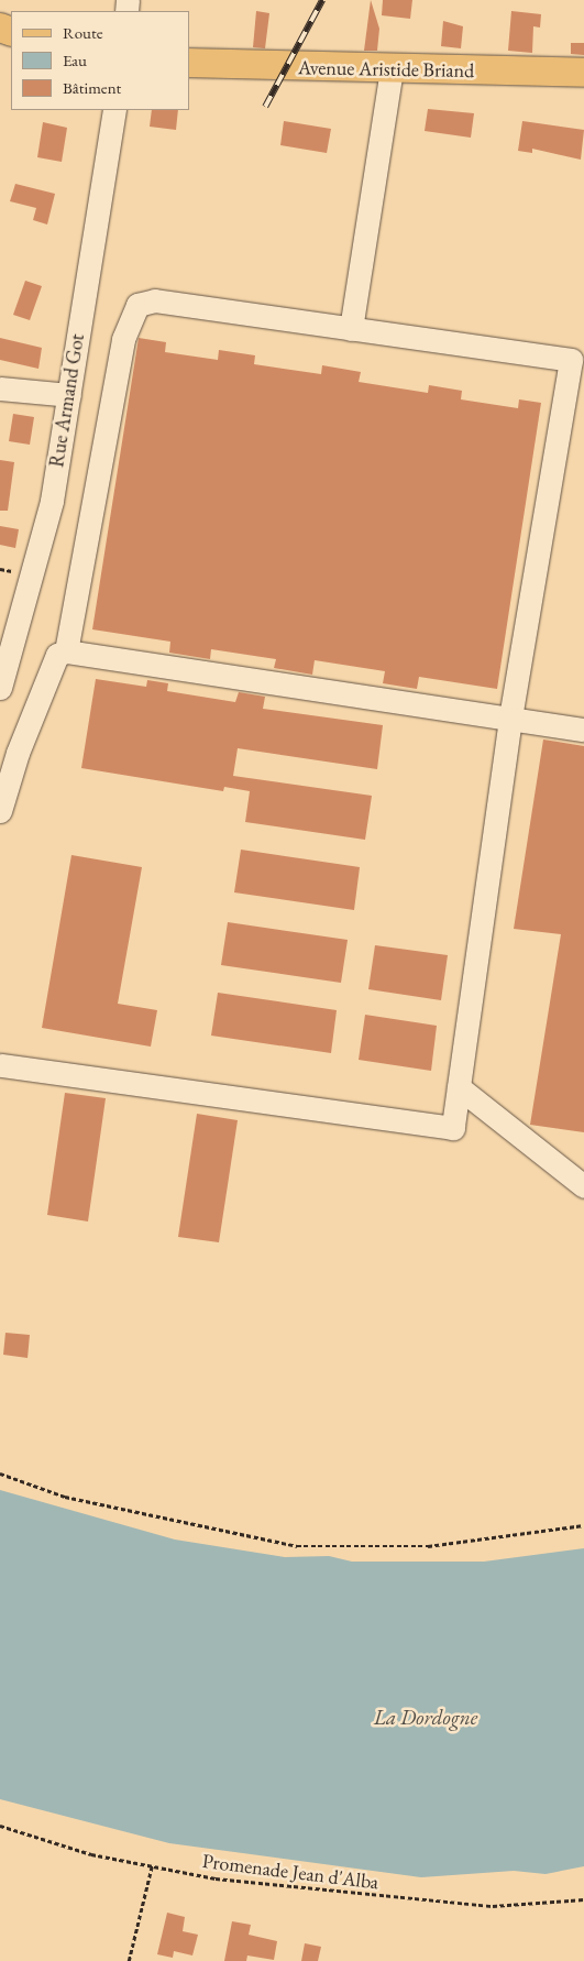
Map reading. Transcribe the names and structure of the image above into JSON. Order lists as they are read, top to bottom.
{
  "streets": {
    "main road": ["Avenue Aristide Briand"],
    "street": ["Rue Armand Got"],
    "path": ["Promenade Jean d'Alba"]
  },
  "water": ["La Dordogne"],
  "legend": ["Route", "Eau", "Bâtiment"]
}
